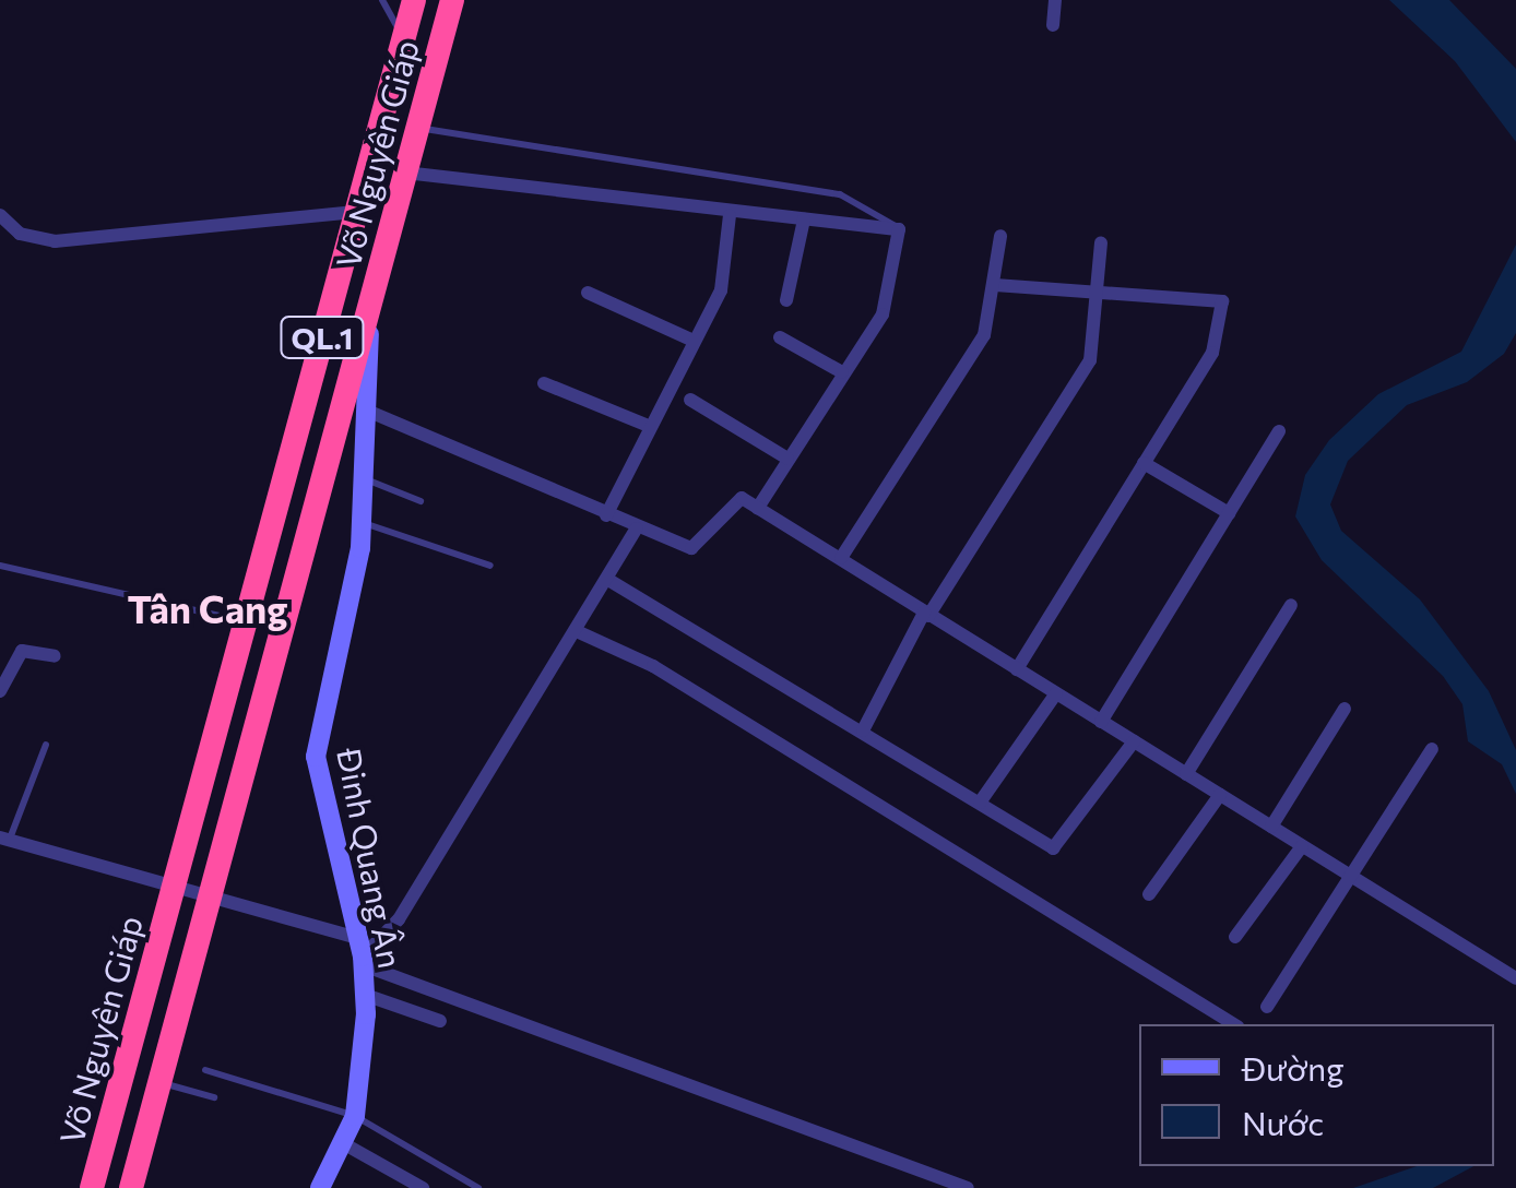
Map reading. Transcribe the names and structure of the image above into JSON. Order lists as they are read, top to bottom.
{
  "streets": {
    "highway": ["Võ Nguyên Giáp", "QL.1"],
    "street": ["Đinh Quang Ân"]
  },
  "crossings": [
    ["Võ Nguyên Giáp", "Đinh Quang Ân"]
  ],
  "districts": ["Tân Cang"],
  "legend": ["Đường", "Nước"]
}
